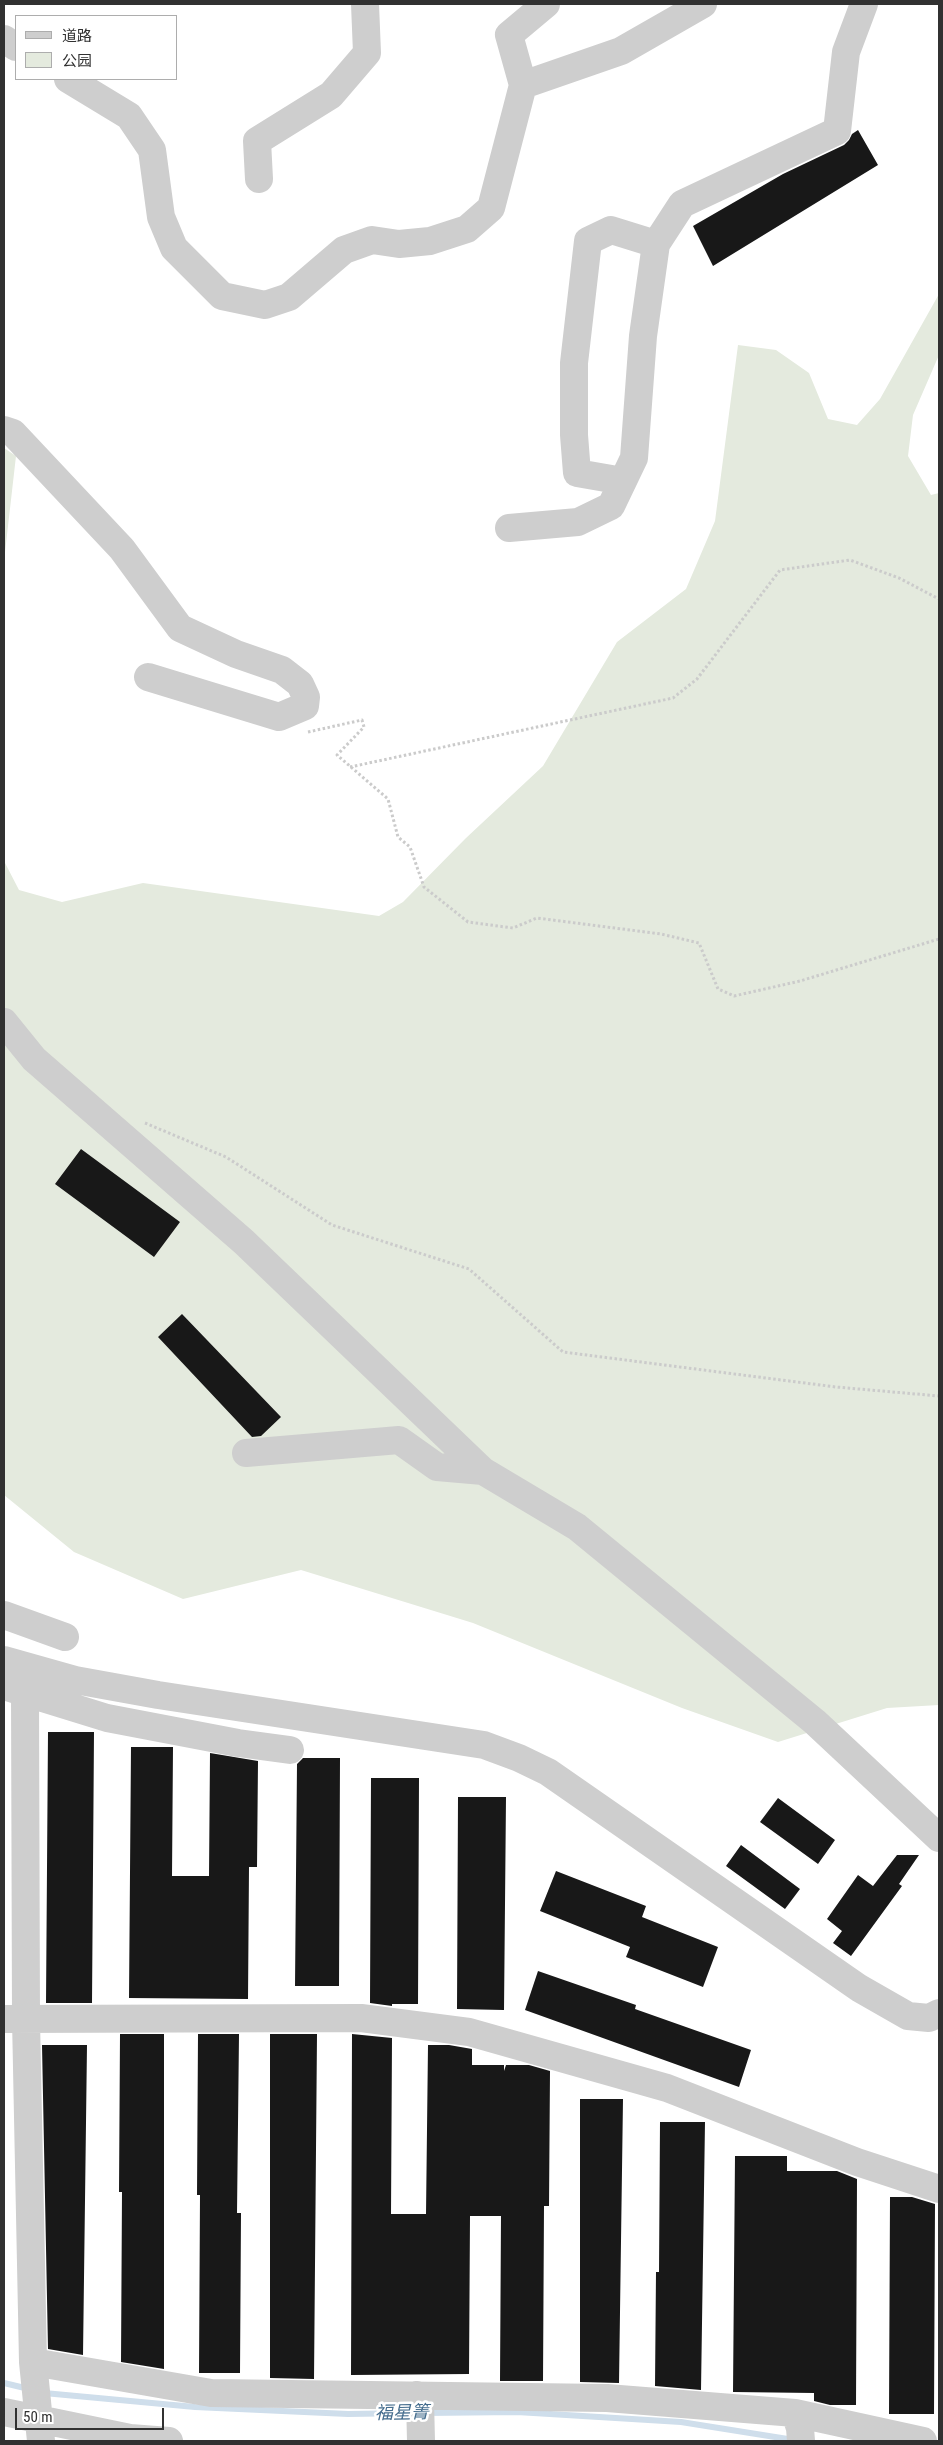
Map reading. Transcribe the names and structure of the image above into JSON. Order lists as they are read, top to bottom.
{
  "water": ["福星箐"],
  "legend": ["道路", "公园"],
  "scale_bar": "50 m"
}
